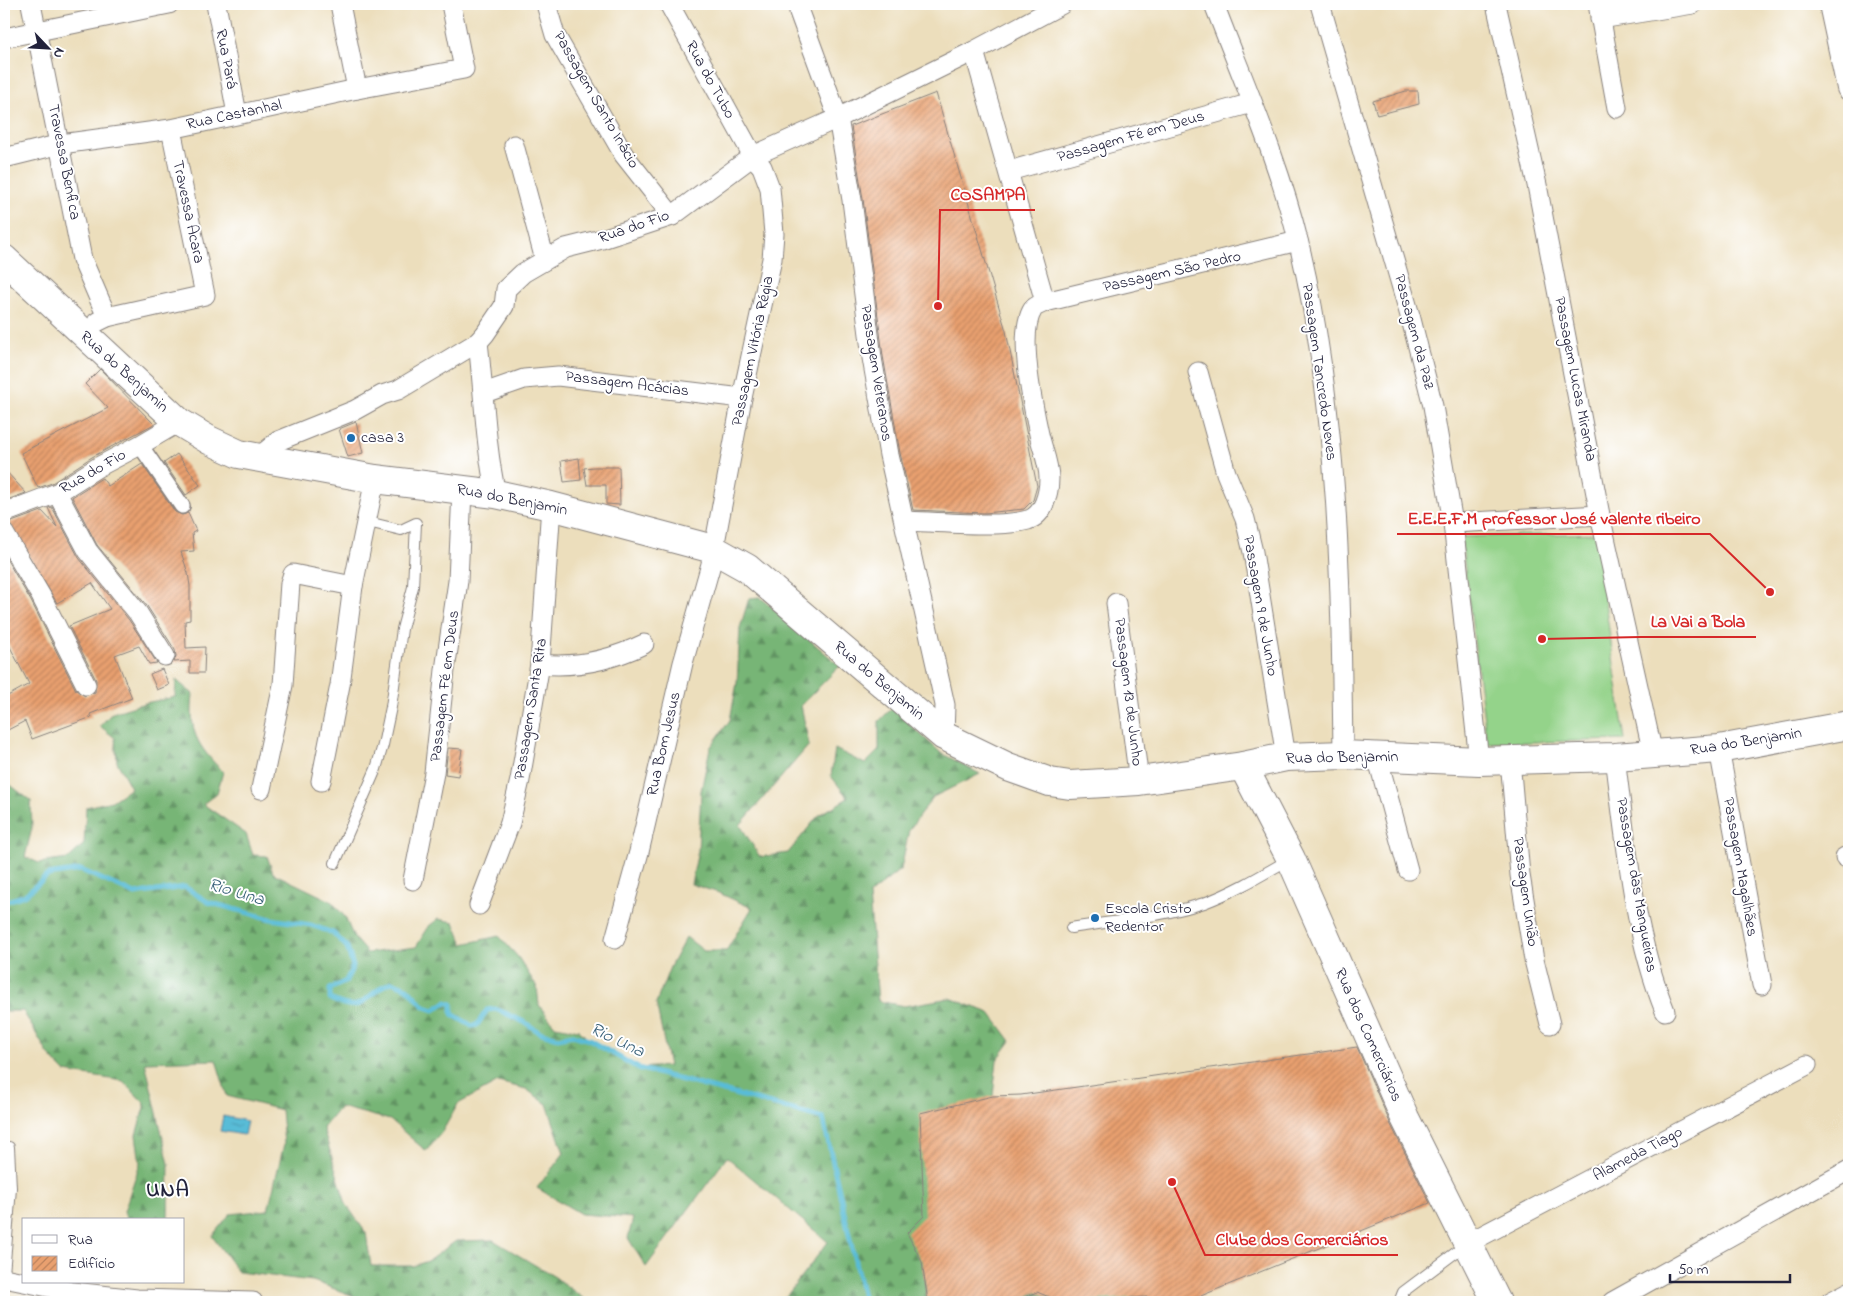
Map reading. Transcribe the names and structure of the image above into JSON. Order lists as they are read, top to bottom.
{
  "streets": {
    "main road": ["Rua do Benjamin", "Rua dos Comerciários"],
    "street": [
      "Rua Pará",
      "Rua do Tubo",
      "Passagem Santo Inácio",
      "Rua Castanhal",
      "Passagem Fé em Deus",
      "Travessa Benfica",
      "Travessa Acara",
      "Rua do Fio",
      "Passagem São Pedro",
      "Passagem da Paz",
      "Passagem Vitória Régia",
      "Passagem Tancredo Neves",
      "Passagem Veteranos",
      "Passagem Lucas Miranda",
      "Passagem Acácias",
      "Passagem 9 de Junho",
      "Passagem 13 de Junho",
      "Passagem Santa Rita",
      "Rua Bom Jesus",
      "Passagem Magalhães",
      "Passagem das Mangueiras",
      "Passagem União",
      "Alameda Tiago"
    ]
  },
  "crossings": [
    ["Rua Pará", "Rua Castanhal"],
    ["Rua do Tubo", "Rua do Fio"],
    ["Rua do Tubo", "Passagem Vitória Régia"],
    ["Passagem Santo Inácio", "Rua do Fio"],
    ["Rua Castanhal", "Travessa Benfica"],
    ["Rua Castanhal", "Travessa Acara"],
    ["Passagem Fé em Deus", "Rua do Benjamin"],
    ["Passagem Fé em Deus", "Passagem Tancredo Neves"],
    ["Travessa Benfica", "Travessa Acara"],
    ["Rua do Fio", "Passagem Vitória Régia"],
    ["Rua do Fio", "Rua do Benjamin"],
    ["Rua do Fio", "Passagem Veteranos"],
    ["Passagem São Pedro", "Passagem Tancredo Neves"],
    ["Passagem da Paz", "Rua do Benjamin"],
    ["Passagem Vitória Régia", "Rua do Benjamin"],
    ["Passagem Vitória Régia", "Passagem Acácias"],
    ["Passagem Vitória Régia", "Rua Bom Jesus"],
    ["Rua do Benjamin", "Passagem Tancredo Neves"],
    ["Rua do Benjamin", "Passagem Veteranos"],
    ["Rua do Benjamin", "Passagem Lucas Miranda"],
    ["Rua do Benjamin", "Passagem 9 de Junho"],
    ["Rua do Benjamin", "Passagem 13 de Junho"],
    ["Rua do Benjamin", "Passagem Santa Rita"],
    ["Rua do Benjamin", "Rua Bom Jesus"],
    ["Rua do Benjamin", "Passagem Magalhães"],
    ["Rua do Benjamin", "Passagem das Mangueiras"],
    ["Rua do Benjamin", "Passagem União"],
    ["Rua do Benjamin", "Rua dos Comerciários"],
    ["Rua dos Comerciários", "Alameda Tiago"]
  ],
  "districts": ["UNA"],
  "water": ["Rio Una"],
  "places": [
    "COSAMPA",
    "casa 3",
    "E.E.E.F.M professor José valente ribeiro",
    "La Vai a Bola",
    "Escola Cristo Redentor",
    "Clube dos Comerciários"
  ],
  "legend": ["Rua", "Edifício"],
  "scale_bar": "50 m",
  "north": "bottom right"
}
